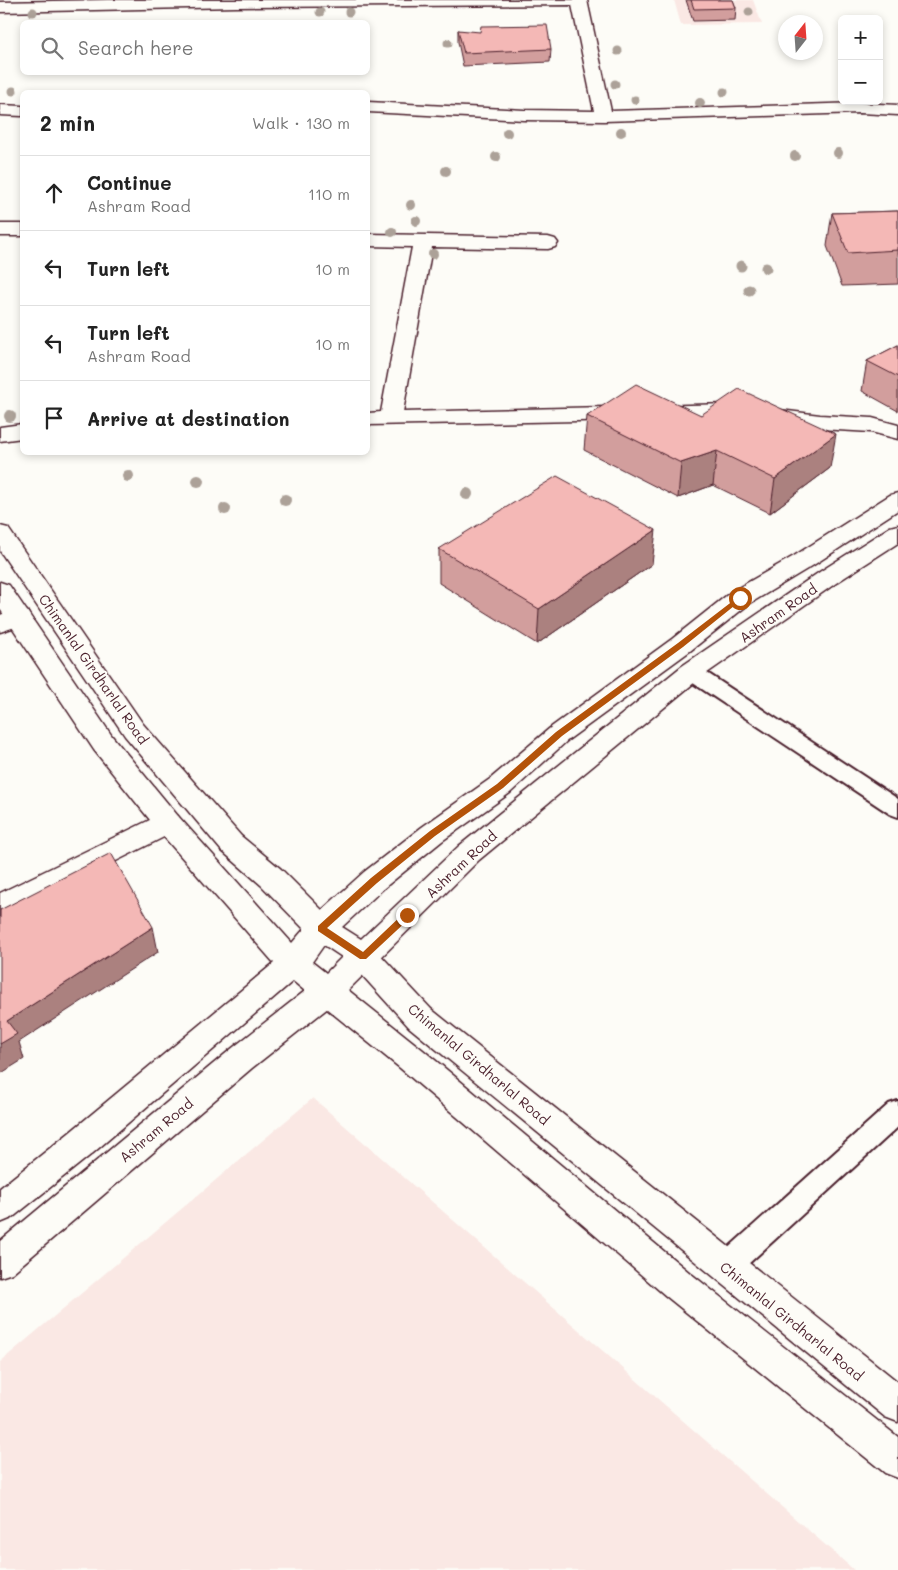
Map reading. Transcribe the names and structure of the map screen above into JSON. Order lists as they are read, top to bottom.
{
  "streets": {
    "main road": ["Ashram Road", "Chimanlal Girdharlal Road"]
  },
  "crossings": [
    ["Ashram Road", "Chimanlal Girdharlal Road"]
  ],
  "north": "top",
  "page": {
    "map_buttons": ["+", "−"],
    "search": "Search here",
    "heading": ["2 min", "Walk · 130 m"],
    "list": [
      ["Continue", "Ashram Road", "110 m"],
      ["Turn left", "10 m"],
      ["Turn left", "Ashram Road", "10 m"],
      "Arrive at destination"
    ]
  }
}
